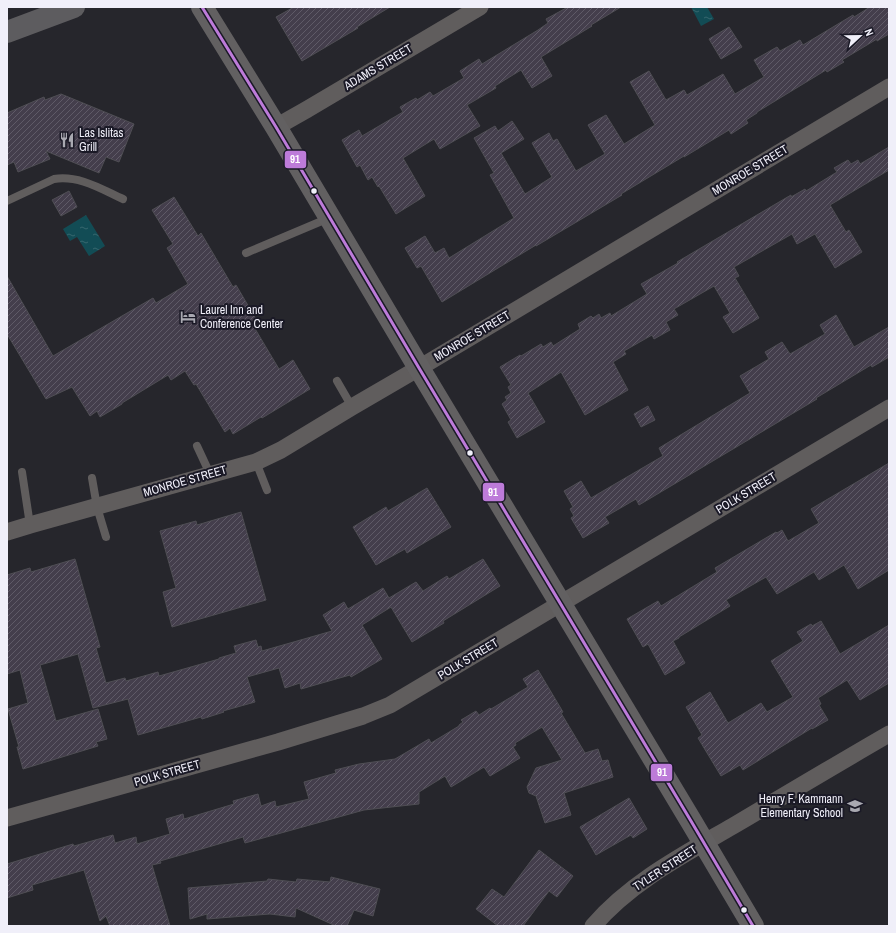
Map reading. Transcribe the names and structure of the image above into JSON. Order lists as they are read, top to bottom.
{
  "streets": {
    "street": [
      "ADAMS STREET",
      "MONROE STREET",
      "POLK STREET",
      "TYLER STREET"
    ]
  },
  "places": {
    "restaurant": ["Las Islitas Grill"],
    "hotel": ["Laurel Inn and Conference Center"],
    "school or university": ["Henry F. Kammann Elementary School"]
  },
  "lines": ["transit line 91"],
  "north": "right"
}
